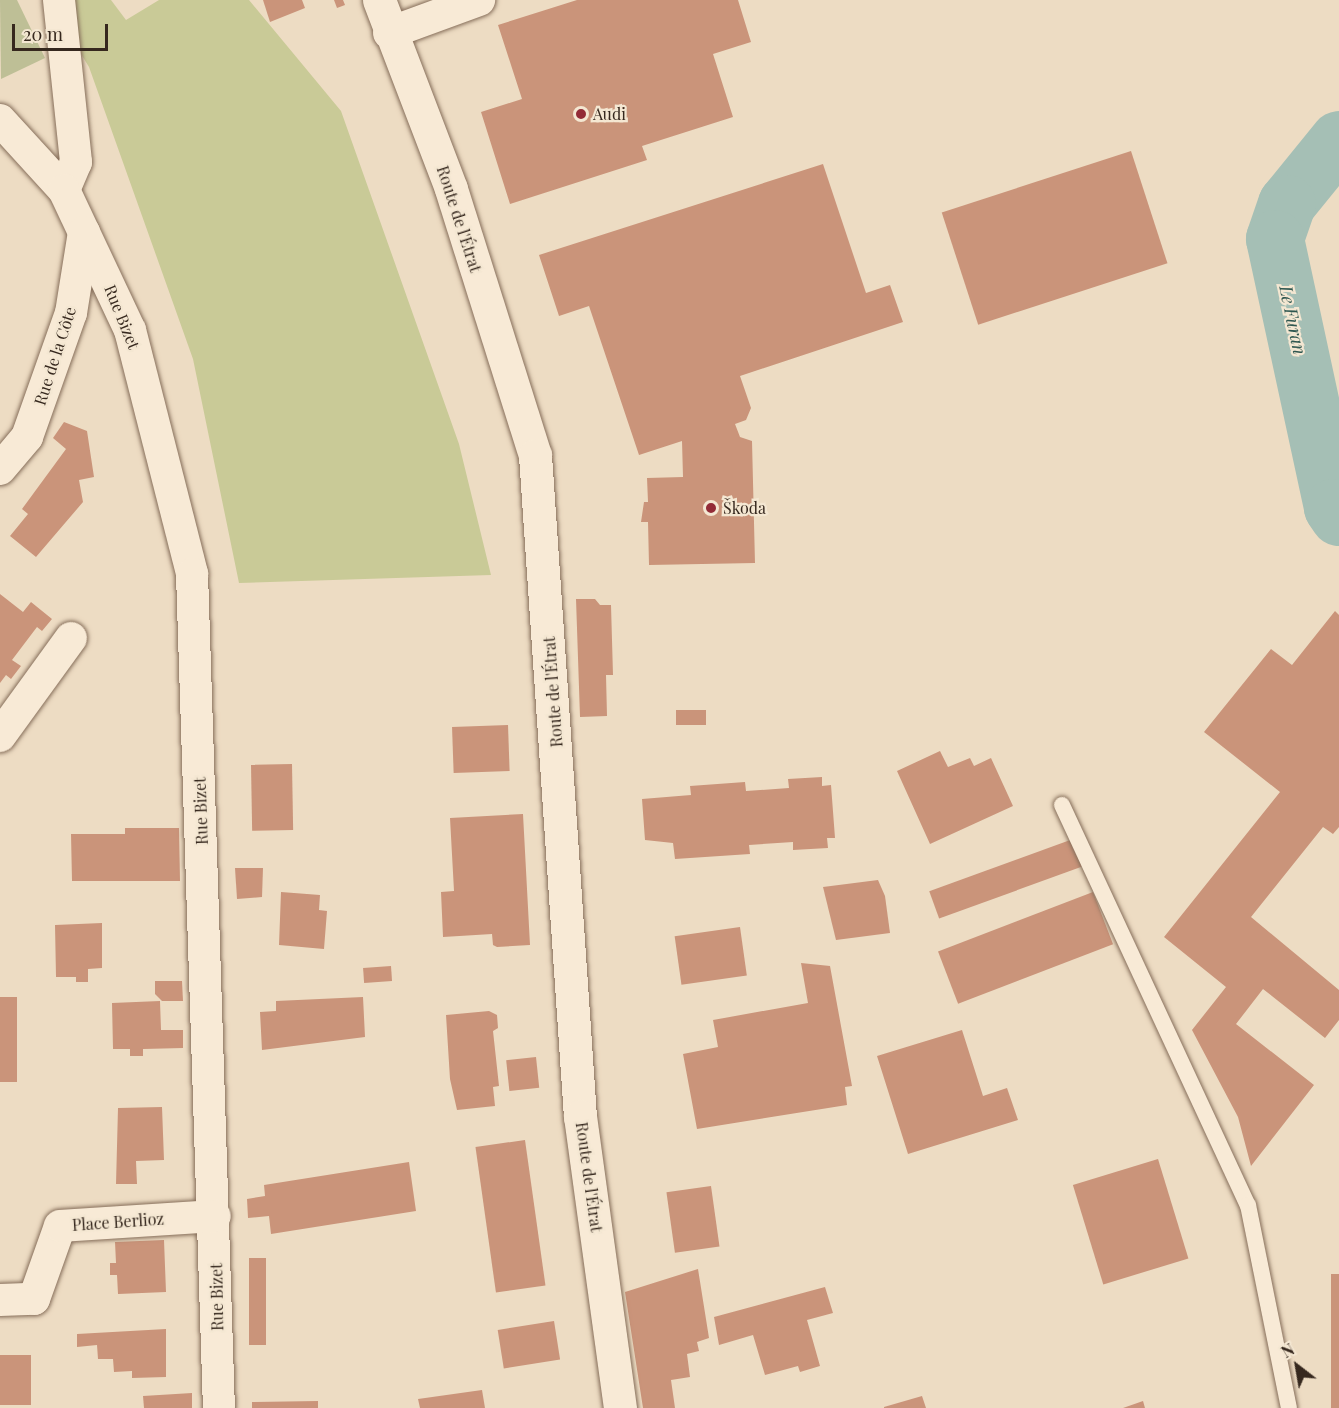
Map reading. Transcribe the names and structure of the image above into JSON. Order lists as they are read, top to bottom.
{
  "streets": {
    "main road": ["Route de l'Étrat"],
    "street": ["Rue Bizet", "Rue de la Côte", "Place Berlioz"]
  },
  "crossings": [
    ["Rue Bizet", "Rue de la Côte"],
    ["Rue Bizet", "Place Berlioz"]
  ],
  "water": ["Le Furan"],
  "places": ["Audi", "Škoda"],
  "scale_bar": "20 m",
  "north": "top left"
}
